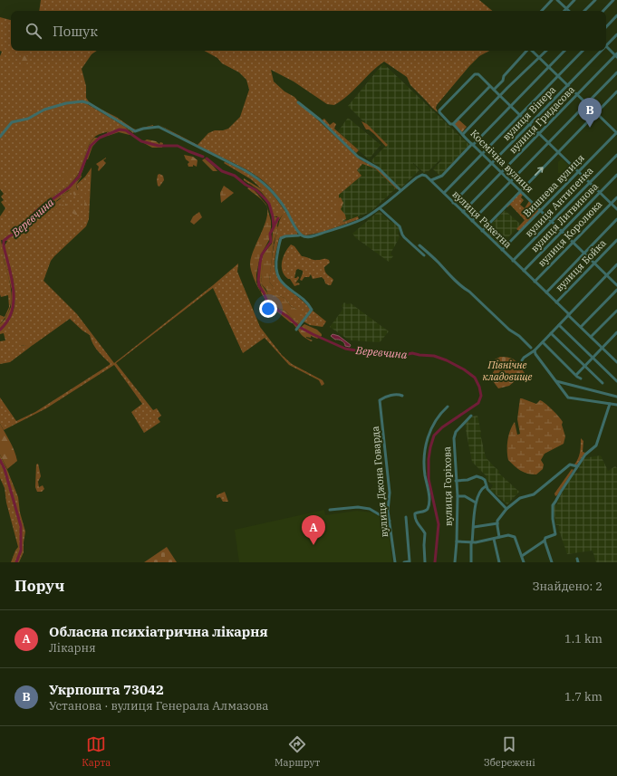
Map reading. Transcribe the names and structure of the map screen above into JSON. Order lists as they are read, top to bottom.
{
  "streets": {
    "street": [
      "вулиця Вінера",
      "вулиця Гридасова",
      "Космічна вулиця",
      "Вишнева вулиця",
      "вулиця Антипенка",
      "вулиця Литвинова",
      "вулиця Ракетна",
      "вулиця Королюка",
      "вулиця Бойка",
      "вулиця Джона Говарда",
      "вулиця Горіхова"
    ]
  },
  "crossings": [
    ["вулиця Вінера", "Космічна вулиця"],
    ["вулиця Вінера", "вулиця Ракетна"],
    ["вулиця Гридасова", "Космічна вулиця"],
    ["вулиця Гридасова", "вулиця Ракетна"],
    ["Космічна вулиця", "Вишнева вулиця"],
    ["Космічна вулиця", "вулиця Антипенка"],
    ["Космічна вулиця", "вулиця Литвинова"],
    ["Космічна вулиця", "вулиця Королюка"],
    ["Космічна вулиця", "вулиця Бойка"],
    ["Вишнева вулиця", "вулиця Ракетна"],
    ["вулиця Антипенка", "вулиця Ракетна"],
    ["вулиця Литвинова", "вулиця Ракетна"],
    ["вулиця Ракетна", "вулиця Королюка"],
    ["вулиця Ракетна", "вулиця Бойка"]
  ],
  "water": ["Веревчина"],
  "parks": ["Північне кладовище"],
  "page": {
    "search": "Пошук",
    "pins": ["B", "A"],
    "heading": ["Поруч", "Знайдено: 2"],
    "list": [
      {
        "mark": "A",
        "name": "Обласна психіатрична лікарня",
        "note": "Лікарня",
        "value": "1.1 km"
      },
      {
        "mark": "B",
        "name": "Укрпошта 73042",
        "note": "Установа · вулиця Генерала Алмазова",
        "value": "1.7 km"
      }
    ],
    "nav": ["Карта", "Маршрут", "Збережені"]
  }
}
